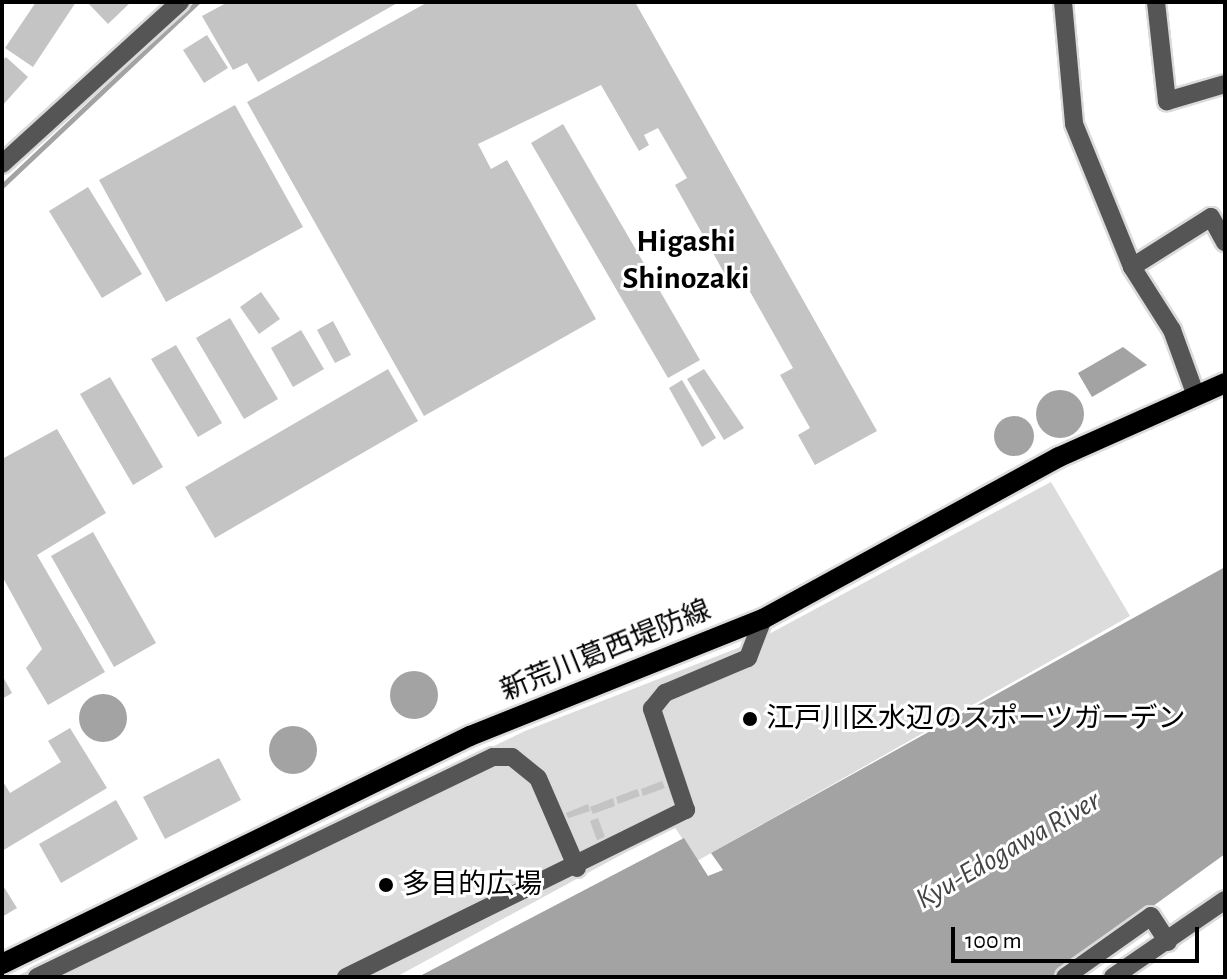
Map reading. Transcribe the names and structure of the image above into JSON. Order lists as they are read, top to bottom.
{
  "streets": {
    "main road": ["新荒川葛西堤防線"]
  },
  "districts": ["Higashi Shinozaki"],
  "water": ["Kyu-Edogawa River"],
  "places": ["江戸川区水辺のスポーツガーデン", "多目的広場"],
  "scale_bar": "100 m"
}
